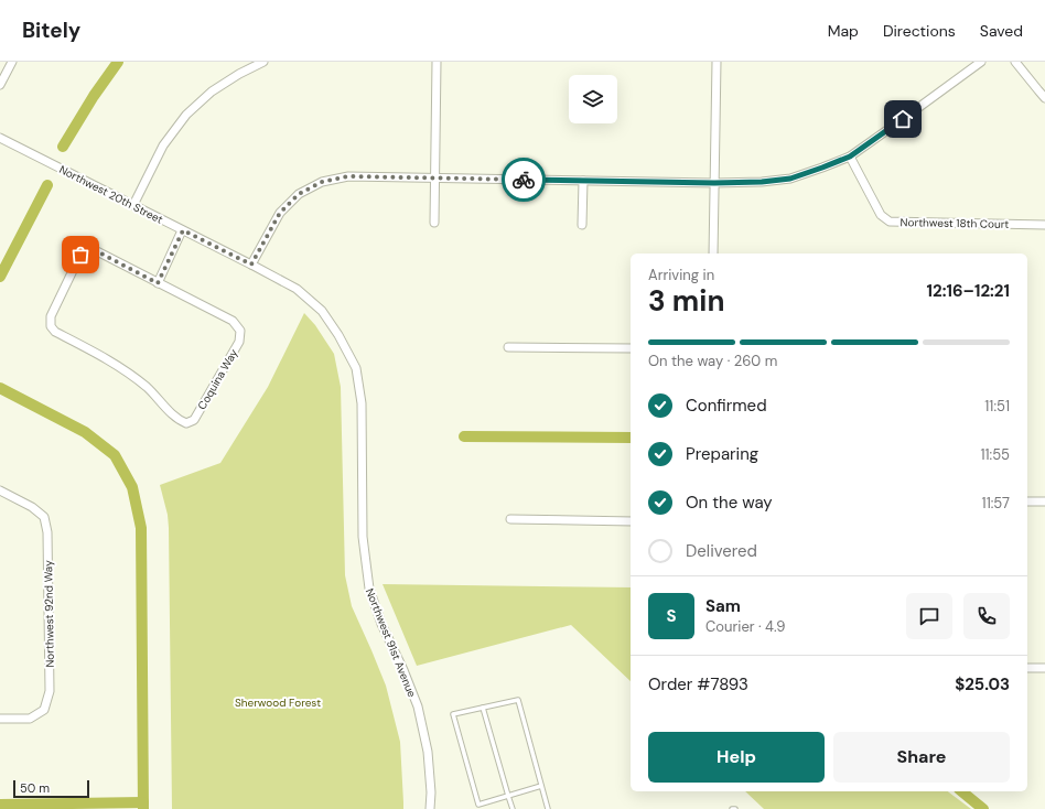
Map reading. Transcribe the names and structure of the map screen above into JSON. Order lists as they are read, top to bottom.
{
  "streets": {
    "street": [
      "Northwest 20th Street",
      "Northwest 18th Court",
      "Coquina Way",
      "Northwest 92nd Way",
      "Northwest 91st Avenue"
    ]
  },
  "crossings": [
    ["Northwest 20th Street", "Northwest 91st Avenue"]
  ],
  "parks": ["Sherwood Forest"],
  "scale_bar": "50 m",
  "page": {
    "header": "Bitely",
    "nav": ["Map", "Directions", "Saved"],
    "heading": ["3 min", "Arriving in", "12:16–12:21"],
    "panel": [
      "Sam",
      "Courier · 4.9",
      "Order #7893",
      "$25.03"
    ],
    "bar": "On the way · 260 m",
    "list": [
      ["Confirmed", "11:51"],
      ["Preparing", "11:55"],
      ["On the way", "11:57"],
      "Delivered"
    ],
    "round": "S",
    "buttons": ["Help", "Share"],
    "scale": "50 m"
  }
}
